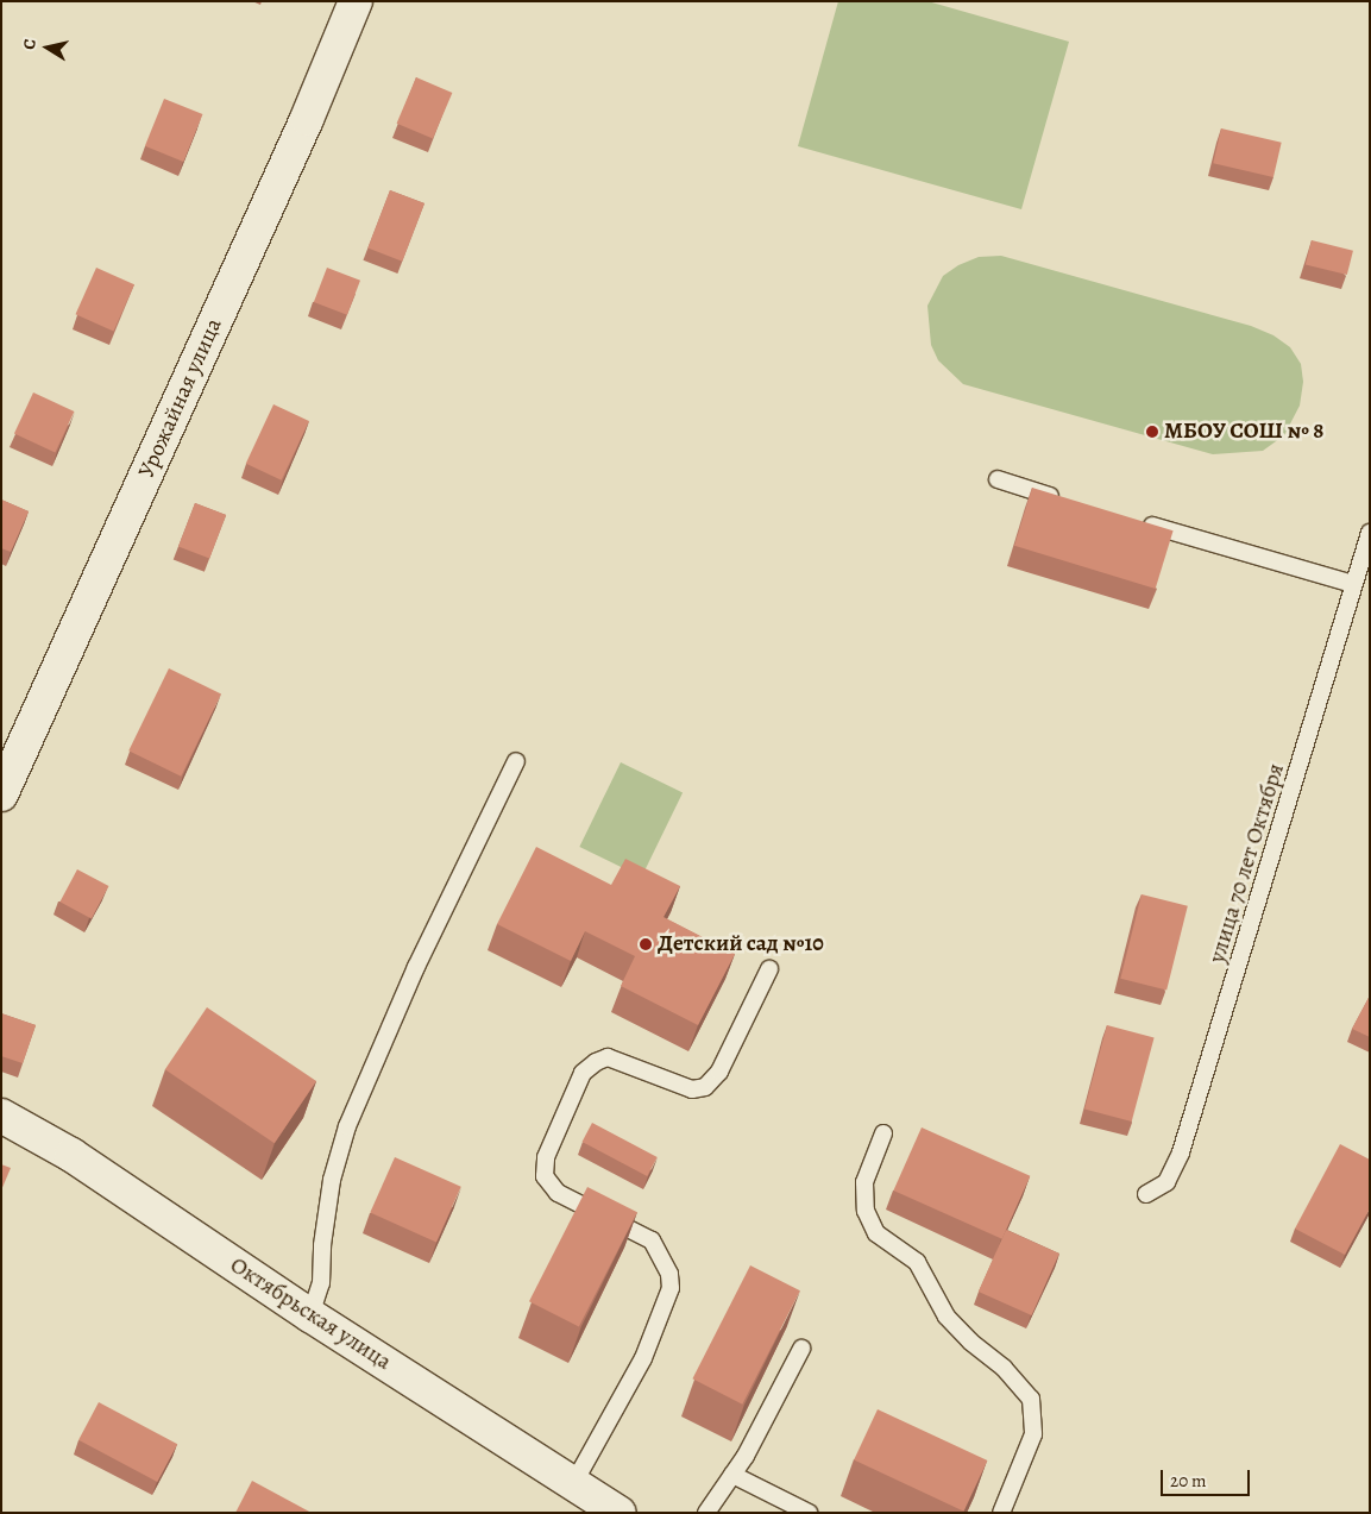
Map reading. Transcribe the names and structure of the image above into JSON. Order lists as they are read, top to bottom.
{
  "streets": {
    "street": ["Урожайная улица", "Октябрьская улица"],
    "lane": ["улица 70 лет Октября"]
  },
  "places": ["МБОУ СОШ № 8", "Детский сад №10"],
  "scale_bar": "20 m",
  "north": "left"
}
